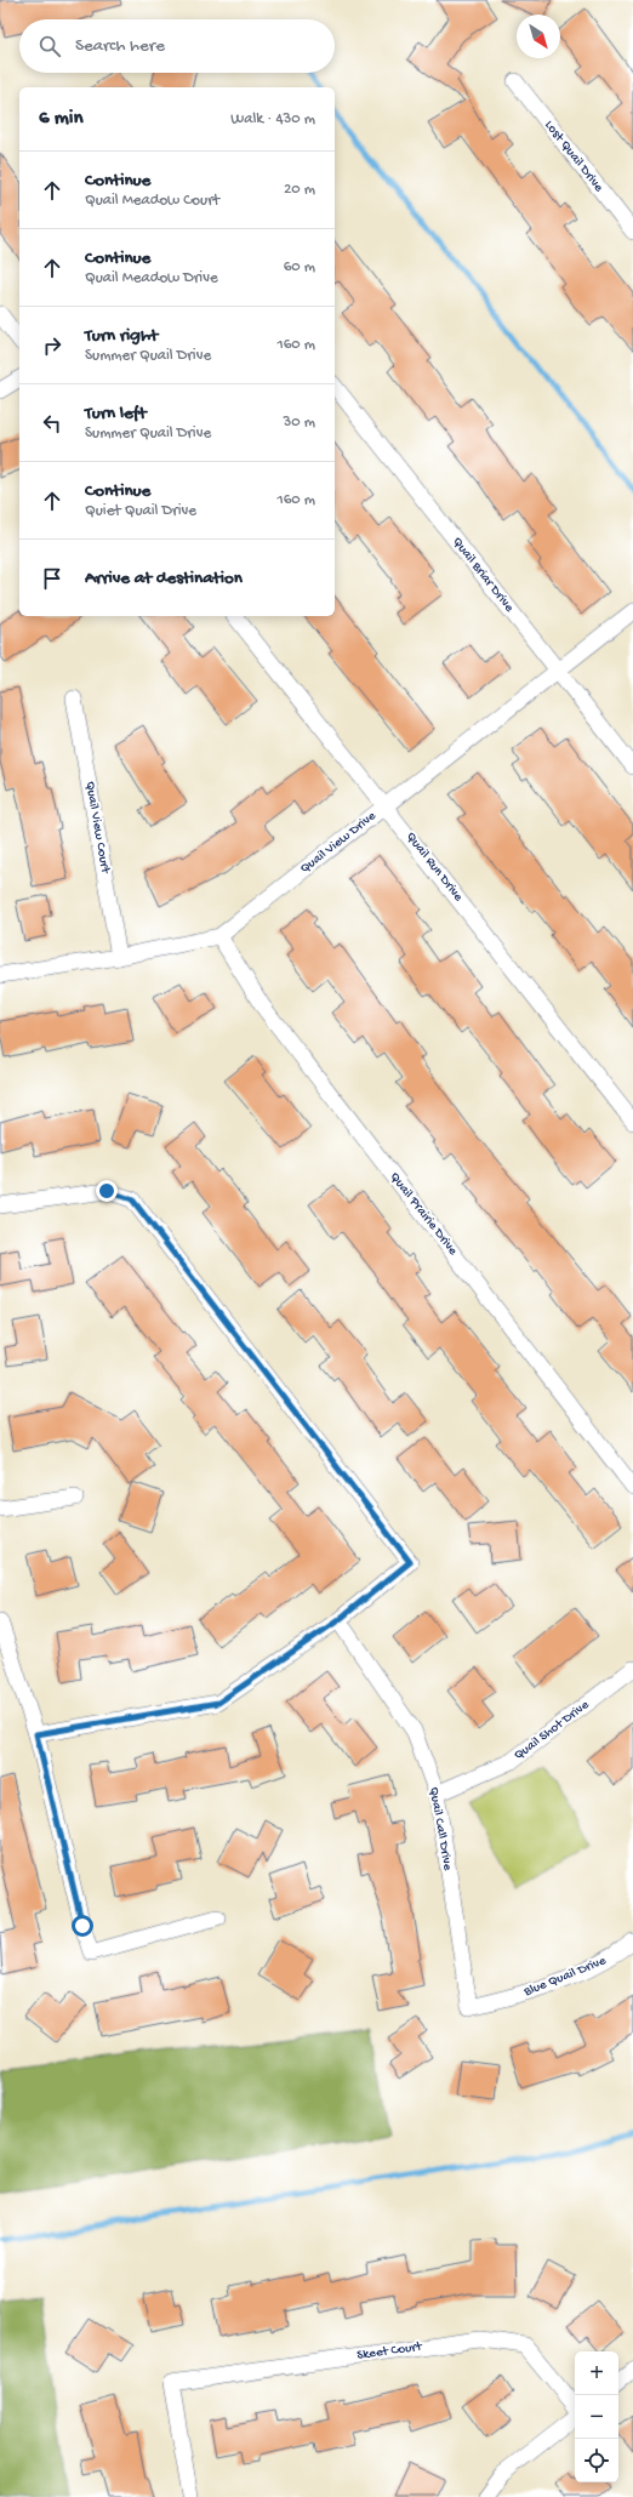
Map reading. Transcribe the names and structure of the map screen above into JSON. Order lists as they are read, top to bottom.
{
  "streets": {
    "street": [
      "Lost Quail Drive",
      "Quail Briar Drive",
      "Quail View Court",
      "Quail View Drive",
      "Quail Run Drive",
      "Quail Prairie Drive",
      "Quail Shot Drive",
      "Quail Call Drive",
      "Blue Quail Drive",
      "Skeet Court"
    ]
  },
  "crossings": [
    ["Quail Briar Drive", "Quail View Drive"],
    ["Quail View Court", "Quail View Drive"],
    ["Quail View Drive", "Quail Run Drive"],
    ["Quail View Drive", "Quail Prairie Drive"],
    ["Quail Shot Drive", "Quail Call Drive"],
    ["Quail Call Drive", "Blue Quail Drive"]
  ],
  "north": "bottom right",
  "page": {
    "search": "Search here",
    "heading": ["6 min", "Walk · 430 m"],
    "list": [
      ["Continue", "Quail Meadow Court", "20 m"],
      ["Continue", "Quail Meadow Drive", "60 m"],
      ["Turn right", "Summer Quail Drive", "160 m"],
      ["Turn left", "Summer Quail Drive", "30 m"],
      ["Continue", "Quiet Quail Drive", "160 m"],
      "Arrive at destination"
    ],
    "map_buttons": ["+", "−"]
  }
}
